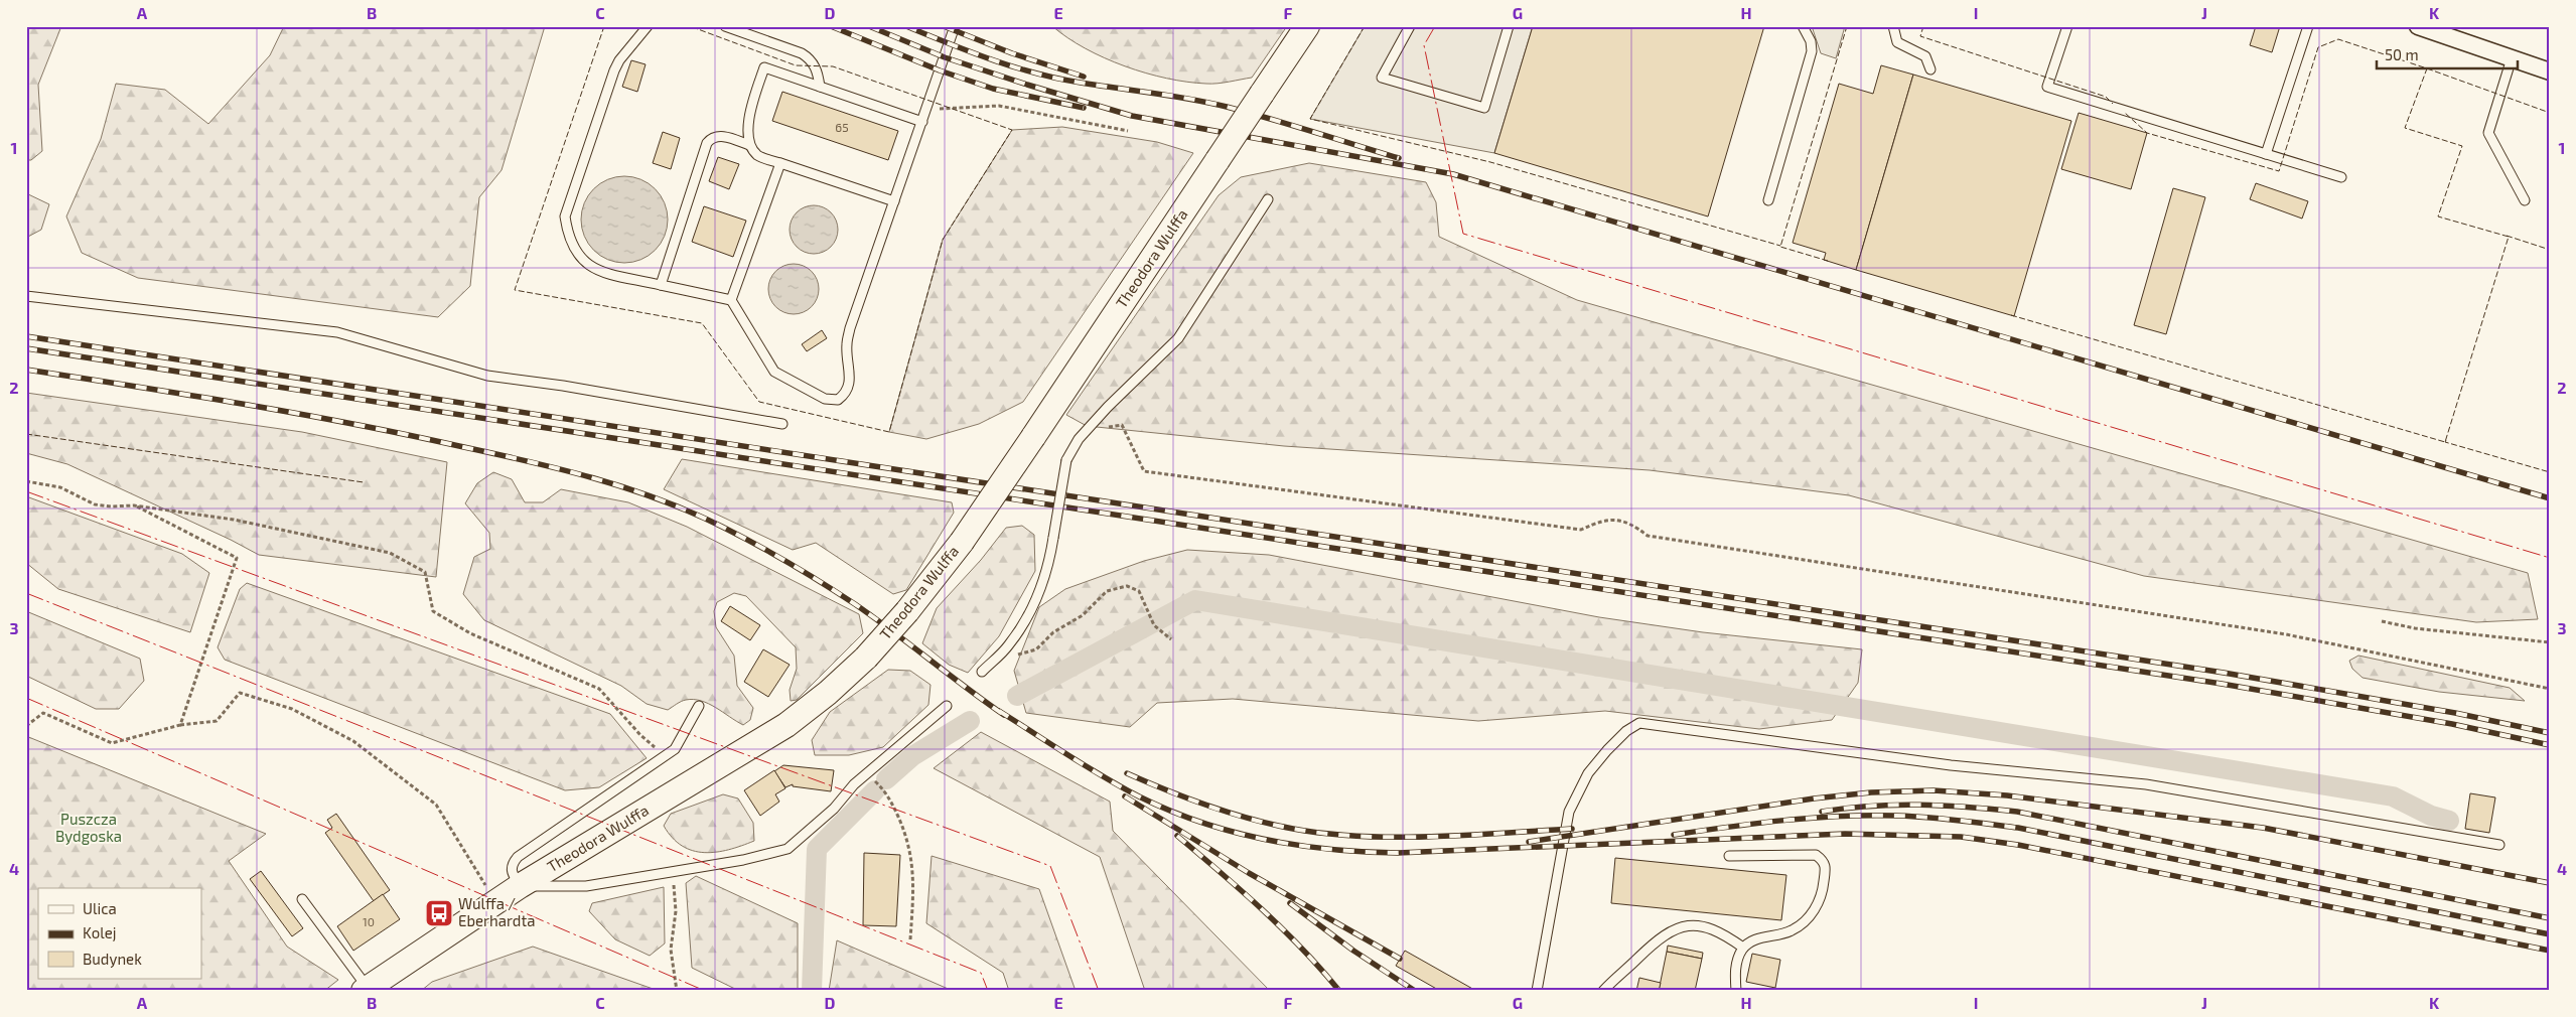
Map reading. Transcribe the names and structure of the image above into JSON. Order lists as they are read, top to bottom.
{
  "streets": {
    "street": ["Theodora Wulffa"]
  },
  "parks": ["Puszcza Bydgoska"],
  "places": {
    "bus stop": ["Wulffa / Eberhardta"]
  },
  "house_numbers": ["65", "10"],
  "legend": ["Ulica", "Kolej", "Budynek"],
  "scale_bar": "50 m",
  "grid": {
    "columns": [
      "A",
      "B",
      "C",
      "D",
      "E",
      "F",
      "G",
      "H",
      "I",
      "J",
      "K"
    ],
    "rows": [
      "1",
      "2",
      "3",
      "4"
    ]
  }
}
